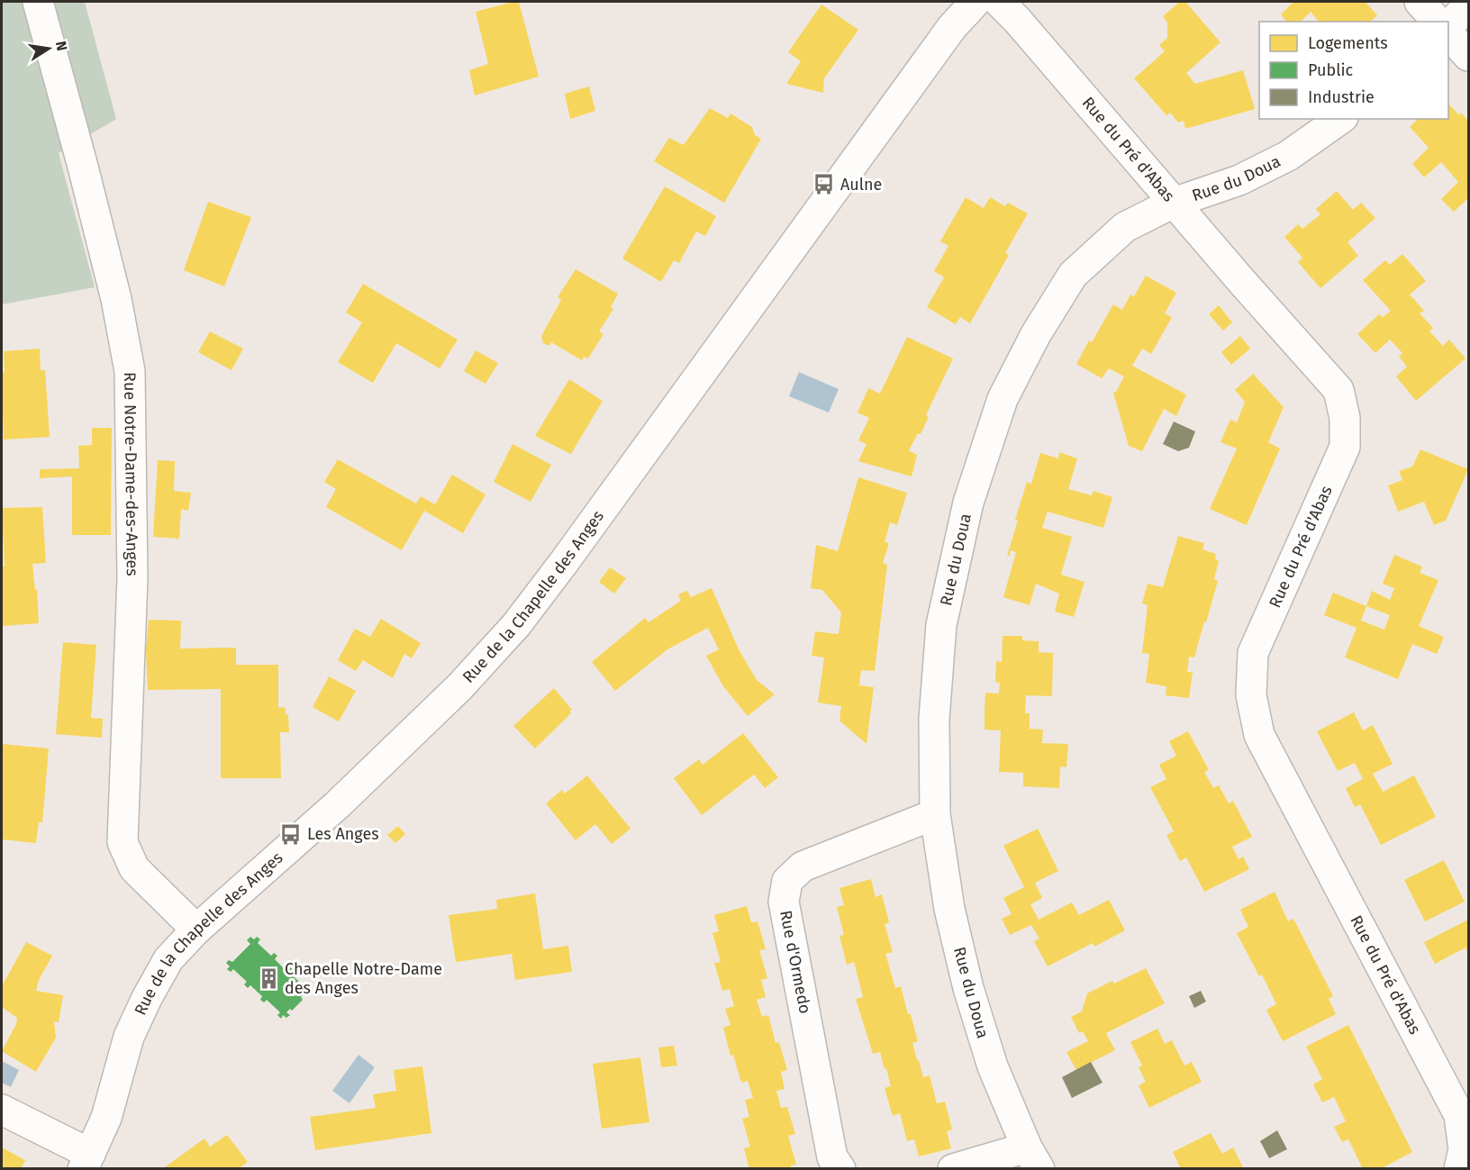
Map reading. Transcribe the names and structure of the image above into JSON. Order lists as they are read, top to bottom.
{
  "streets": {
    "street": [
      "Rue du Pré d'Abas",
      "Rue du Doua",
      "Rue Notre-Dame-des-Anges",
      "Rue de la Chapelle des Anges",
      "Rue d'Ormedo"
    ]
  },
  "crossings": [
    ["Rue du Pré d'Abas", "Rue du Doua"],
    ["Rue du Doua", "Rue d'Ormedo"],
    ["Rue Notre-Dame-des-Anges", "Rue de la Chapelle des Anges"]
  ],
  "places": {
    "bus stop": ["Aulne", "Les Anges"],
    "building": ["Chapelle Notre-Dame des Anges"]
  },
  "legend": ["Logements", "Public", "Industrie"],
  "north": "right"
}
